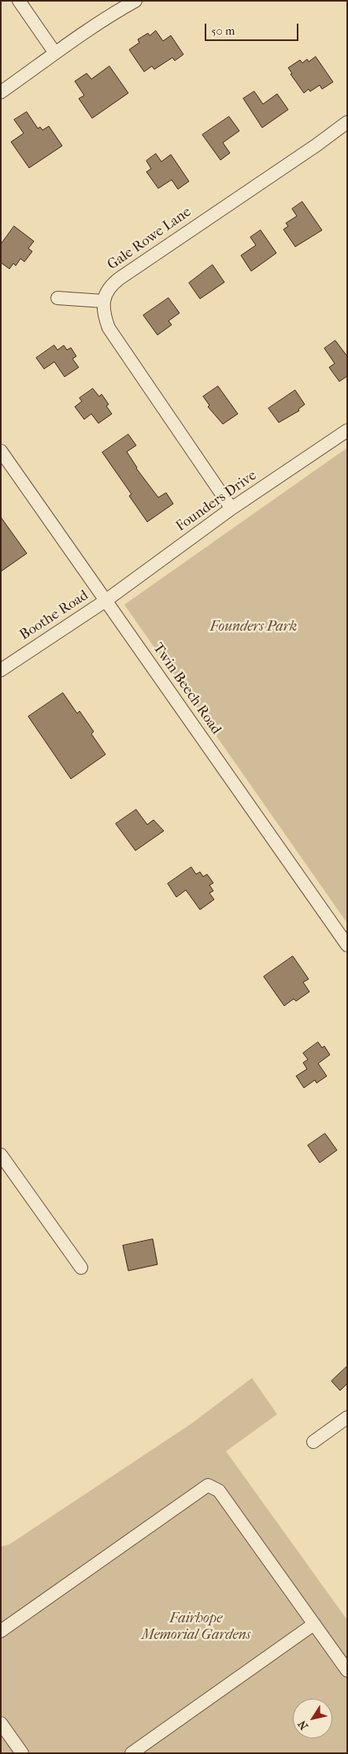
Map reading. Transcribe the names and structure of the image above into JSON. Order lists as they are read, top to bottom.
{
  "streets": {
    "street": [
      "Gale Rowe Lane",
      "Founders Drive",
      "Boothe Road",
      "Twin Beech Road"
    ]
  },
  "crossings": [
    ["Founders Drive", "Boothe Road"],
    ["Founders Drive", "Twin Beech Road"],
    ["Boothe Road", "Twin Beech Road"]
  ],
  "parks": ["Founders Park", "Fairhope Memorial Gardens"],
  "scale_bar": "50 m",
  "north": "bottom left"
}
